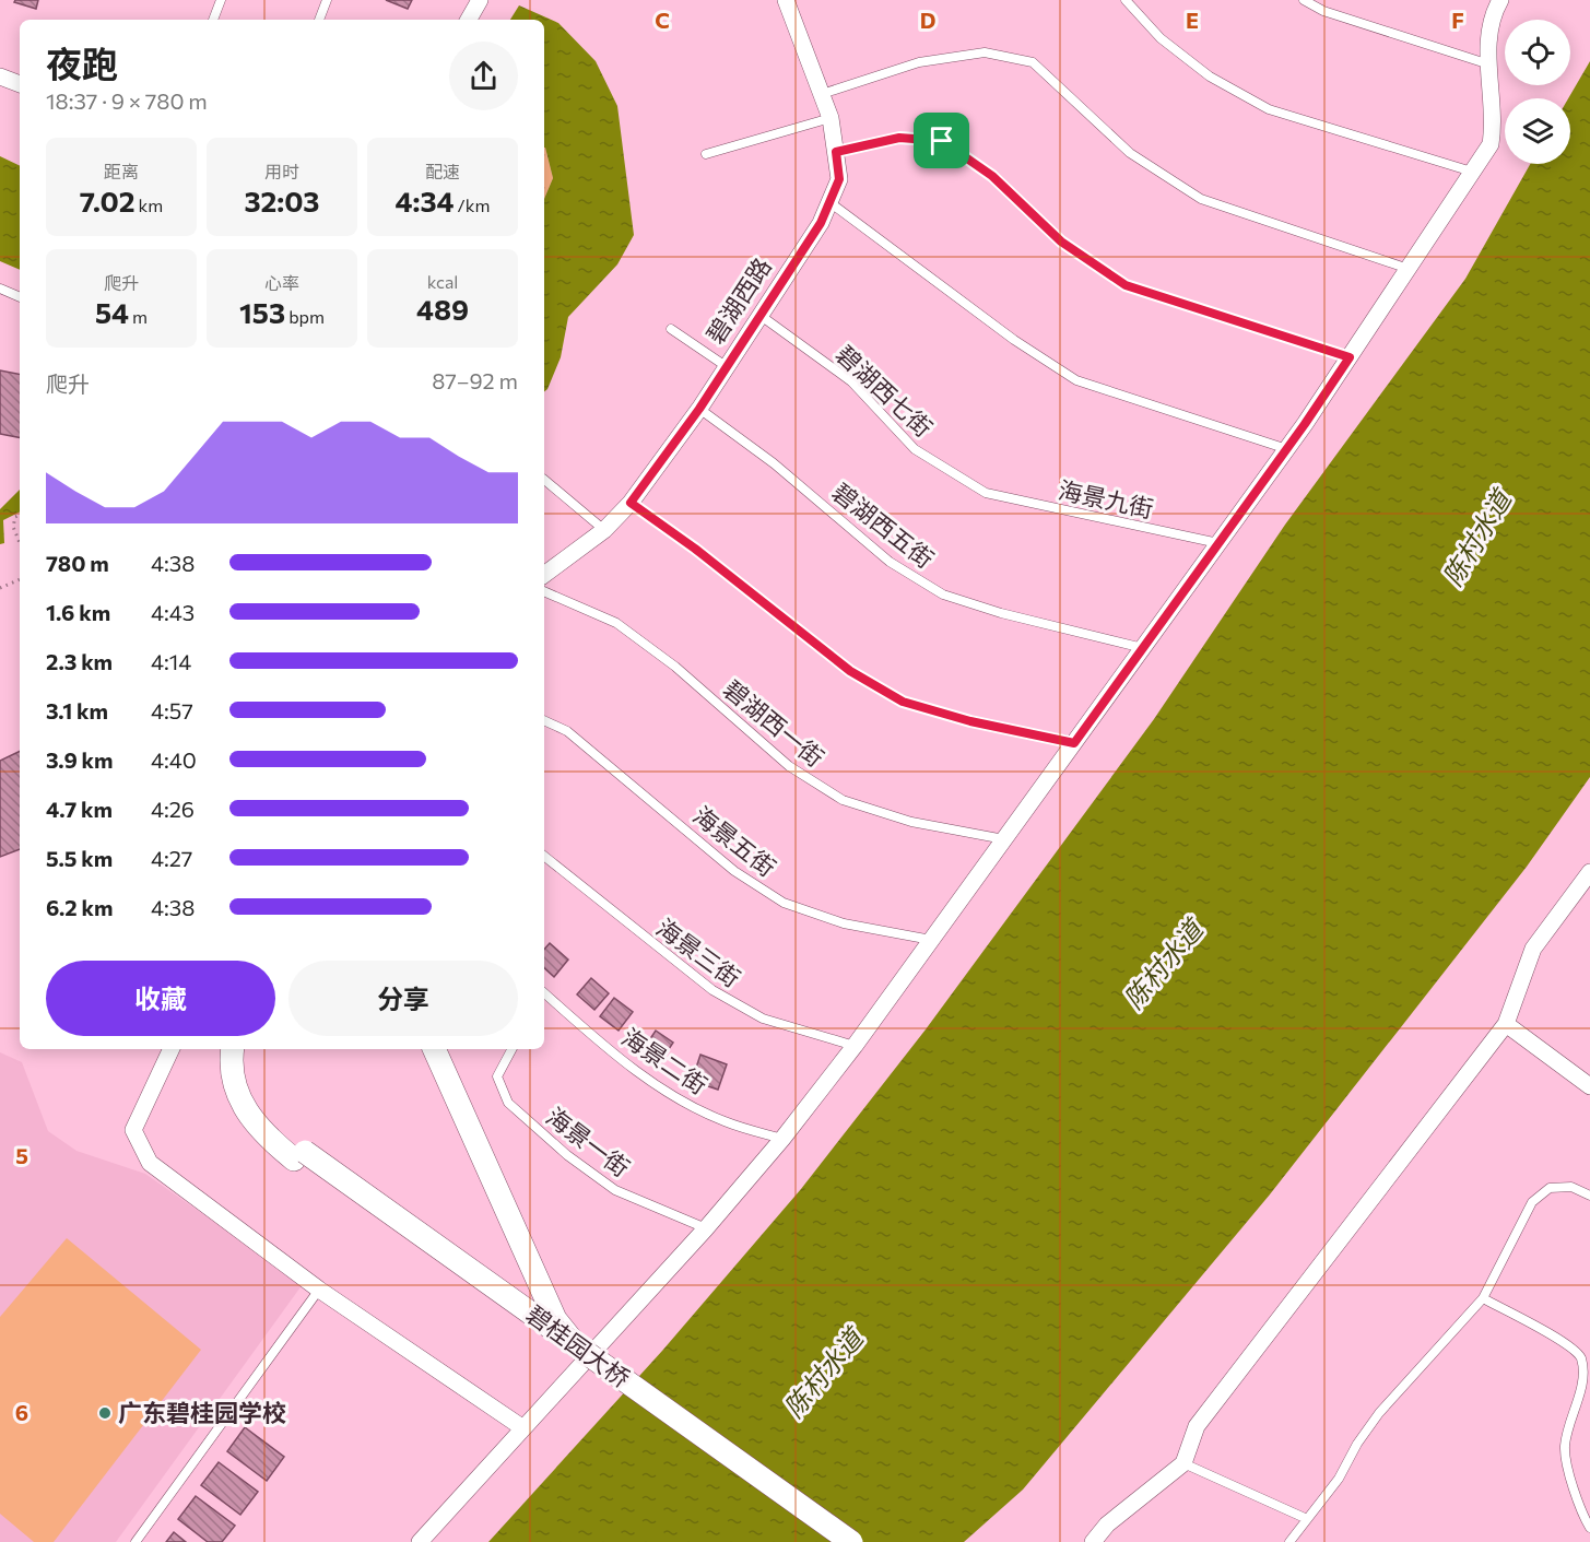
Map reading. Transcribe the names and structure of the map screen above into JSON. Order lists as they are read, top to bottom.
{
  "streets": {
    "main road": ["碧桂园大桥"],
    "street": ["碧湖西路"],
    "lane": [
      "碧湖西七街",
      "海景九街",
      "碧湖西五街",
      "碧湖西一街",
      "海景五街",
      "海景三街",
      "海景二街",
      "海景一街"
    ]
  },
  "crossings": [
    ["碧湖西路", "碧湖西七街"],
    ["碧湖西路", "碧湖西五街"],
    ["碧湖西七街", "海景九街"]
  ],
  "water": ["陈村水道"],
  "places": ["广东碧桂园学校"],
  "page": {
    "heading": ["夜跑", "18:37 · 9 × 780 m"],
    "stats": [
      ["距离", "7.02 km"],
      ["用时", "32:03"],
      ["配速", "4:34 /km"],
      ["爬升", "54 m"],
      ["心率", "153 bpm"],
      ["kcal", "489"]
    ],
    "chart": ["爬升", "87–92 m"],
    "list": [
      {
        "name": "780 m",
        "note": "4:38"
      },
      {
        "name": "1.6 km",
        "note": "4:43"
      },
      {
        "name": "2.3 km",
        "note": "4:14"
      },
      {
        "name": "3.1 km",
        "note": "4:57"
      },
      {
        "name": "3.9 km",
        "note": "4:40"
      },
      {
        "name": "4.7 km",
        "note": "4:26"
      },
      {
        "name": "5.5 km",
        "note": "4:27"
      },
      {
        "name": "6.2 km",
        "note": "4:38"
      }
    ],
    "buttons": ["收藏", "分享"]
  },
  "grid": {
    "columns": [
      "C",
      "D",
      "E",
      "F"
    ],
    "rows": ["5", "6"]
  }
}
